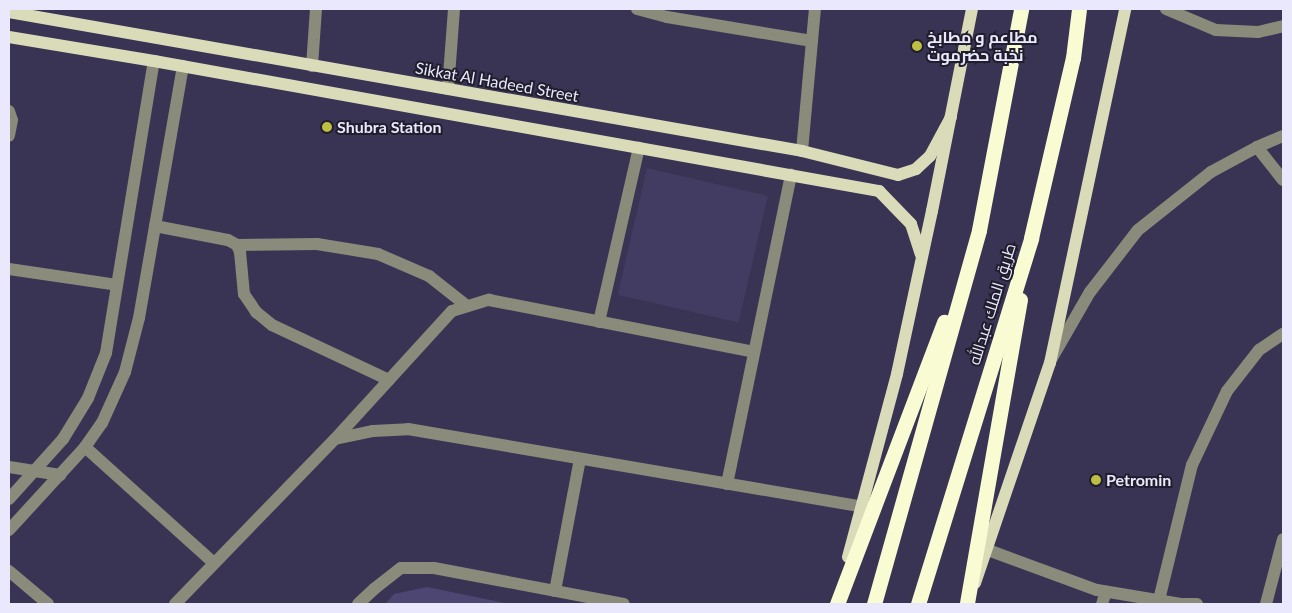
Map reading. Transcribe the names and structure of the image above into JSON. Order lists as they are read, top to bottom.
{
  "streets": {
    "highway": ["طريق الملك عبدالله"],
    "main road": ["Sikkat Al Hadeed Street"]
  },
  "places": ["مطاعم و مطابخ نخبة حضرموت", "Shubra Station", "Petromin"]
}
